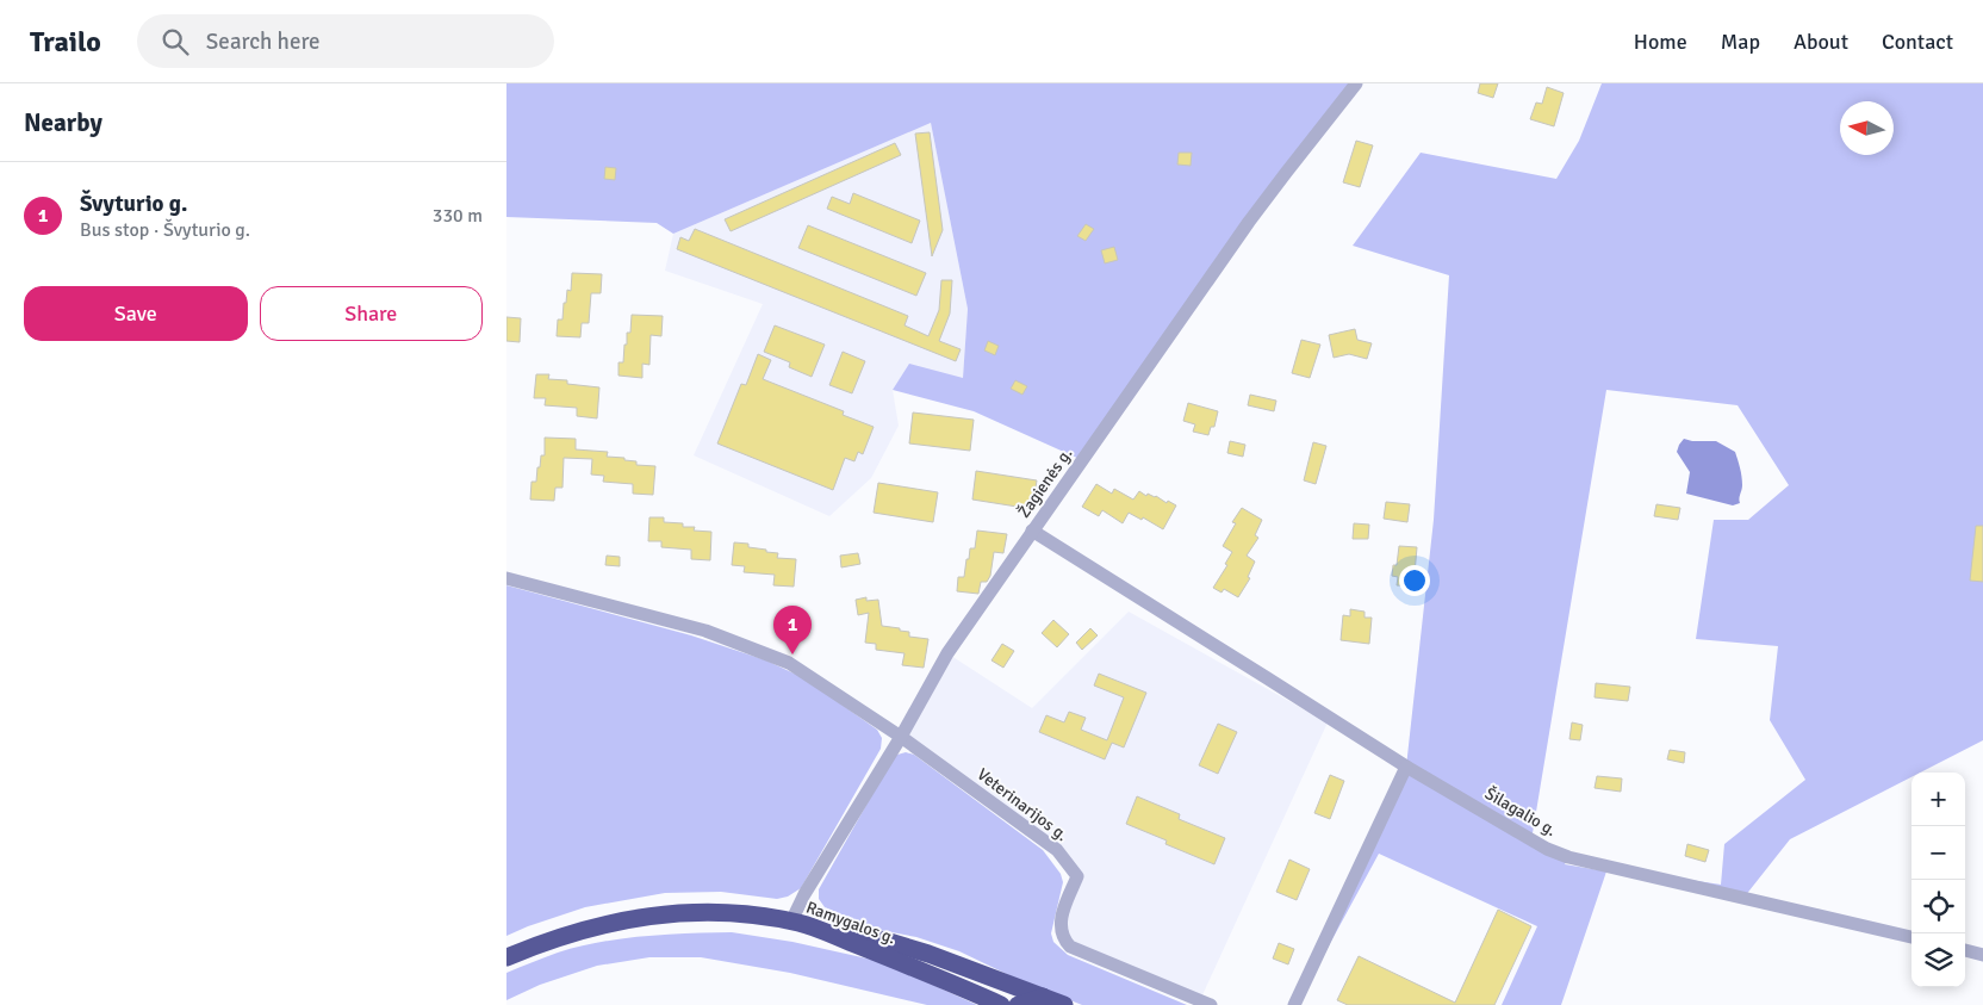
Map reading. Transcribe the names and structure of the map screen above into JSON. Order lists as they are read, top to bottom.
{
  "streets": {
    "highway": ["Ramygalos g."],
    "street": ["Žagienės g.", "Veterinarijos g.", "Šilagalio g."]
  },
  "crossings": [
    ["Žagienės g.", "Veterinarijos g."],
    ["Žagienės g.", "Šilagalio g."],
    ["Žagienės g.", "Ramygalos g."]
  ],
  "north": "left",
  "page": {
    "header": "Trailo",
    "search": "Search here",
    "nav": [
      "Home",
      "Map",
      "About",
      "Contact"
    ],
    "heading": "Nearby",
    "list": [
      {
        "mark": "1",
        "name": "Švyturio g.",
        "note": "Bus stop · Švyturio g.",
        "value": "330 m"
      }
    ],
    "buttons": ["Save", "Share"],
    "pins": "1",
    "map_buttons": ["+", "−"]
  }
}
